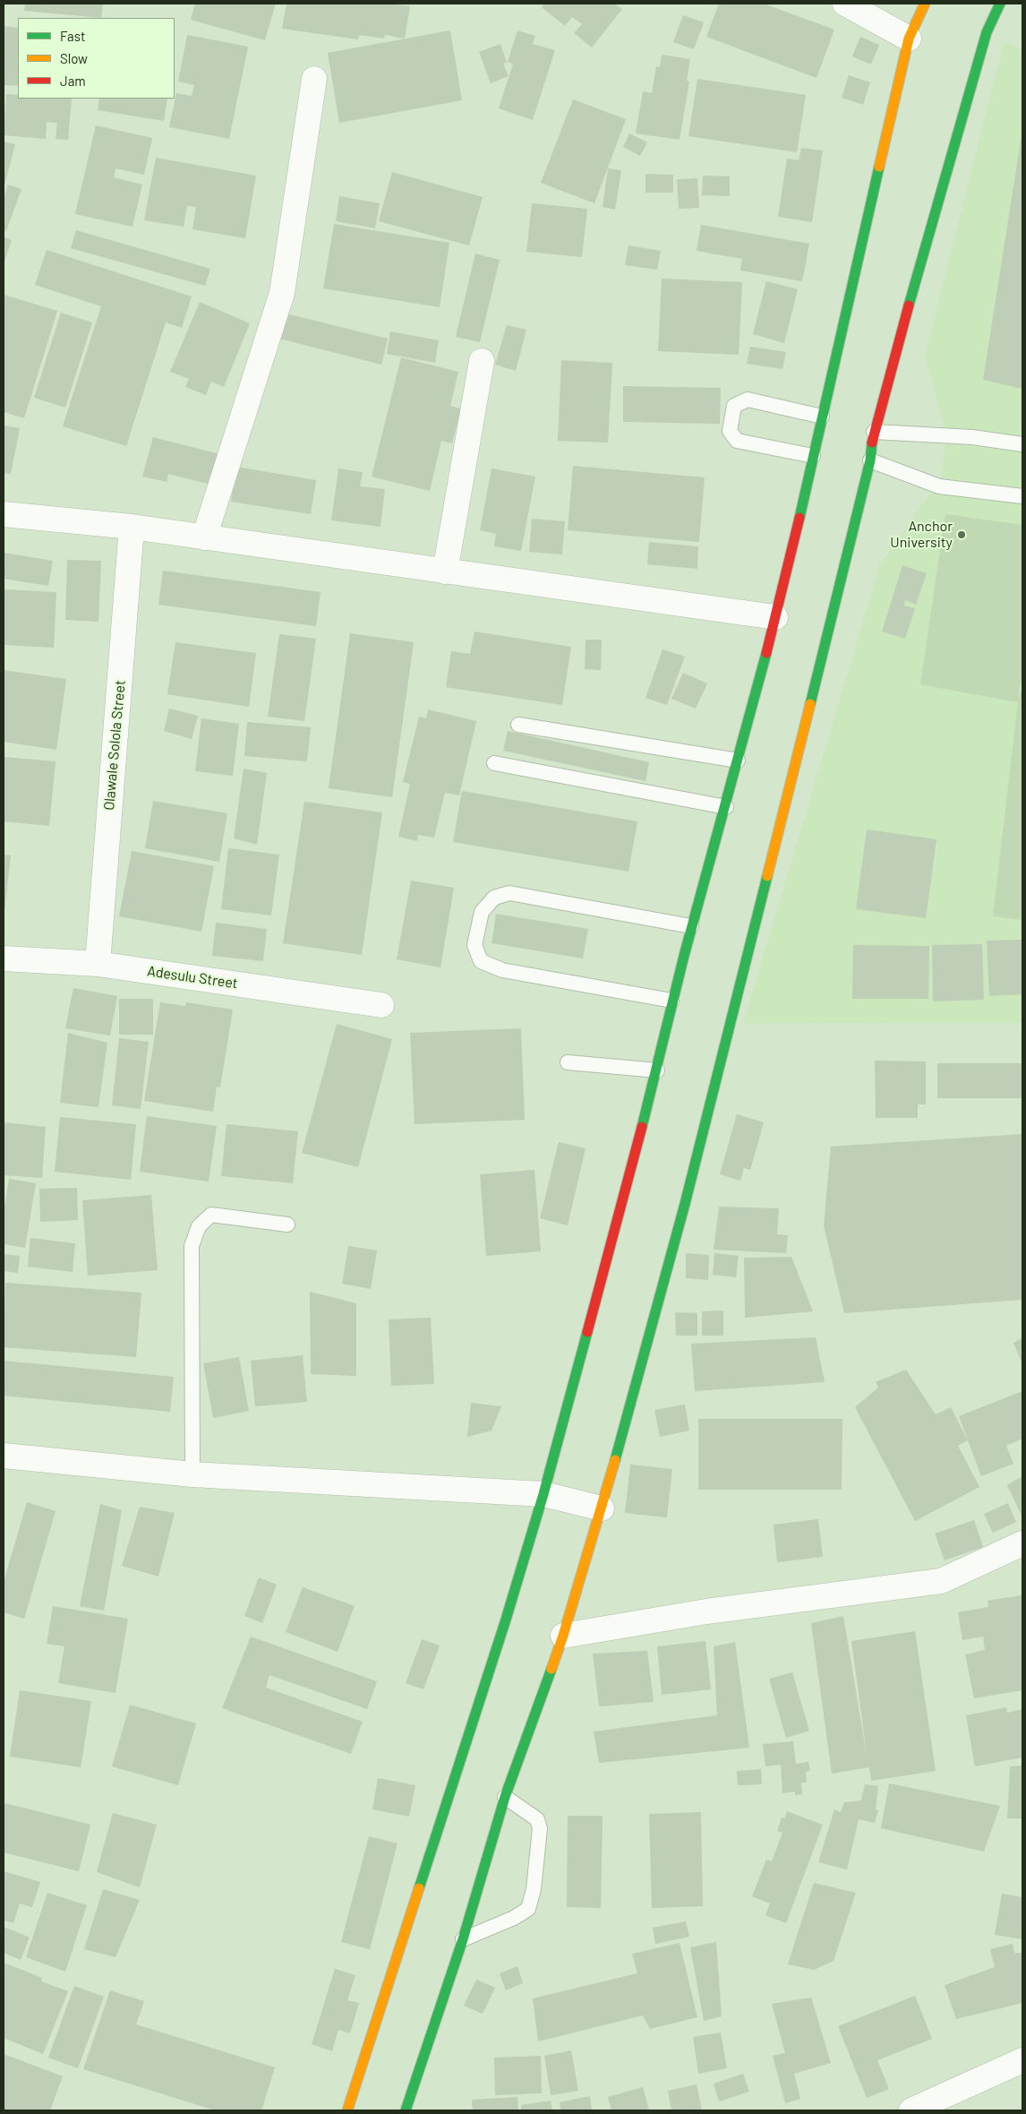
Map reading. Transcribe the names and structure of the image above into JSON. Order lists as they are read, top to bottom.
{
  "streets": {
    "street": ["Olawale Solola Street", "Adesulu Street"]
  },
  "crossings": [
    ["Olawale Solola Street", "Adesulu Street"]
  ],
  "places": ["Anchor University"],
  "legend": ["Fast", "Slow", "Jam"]
}
